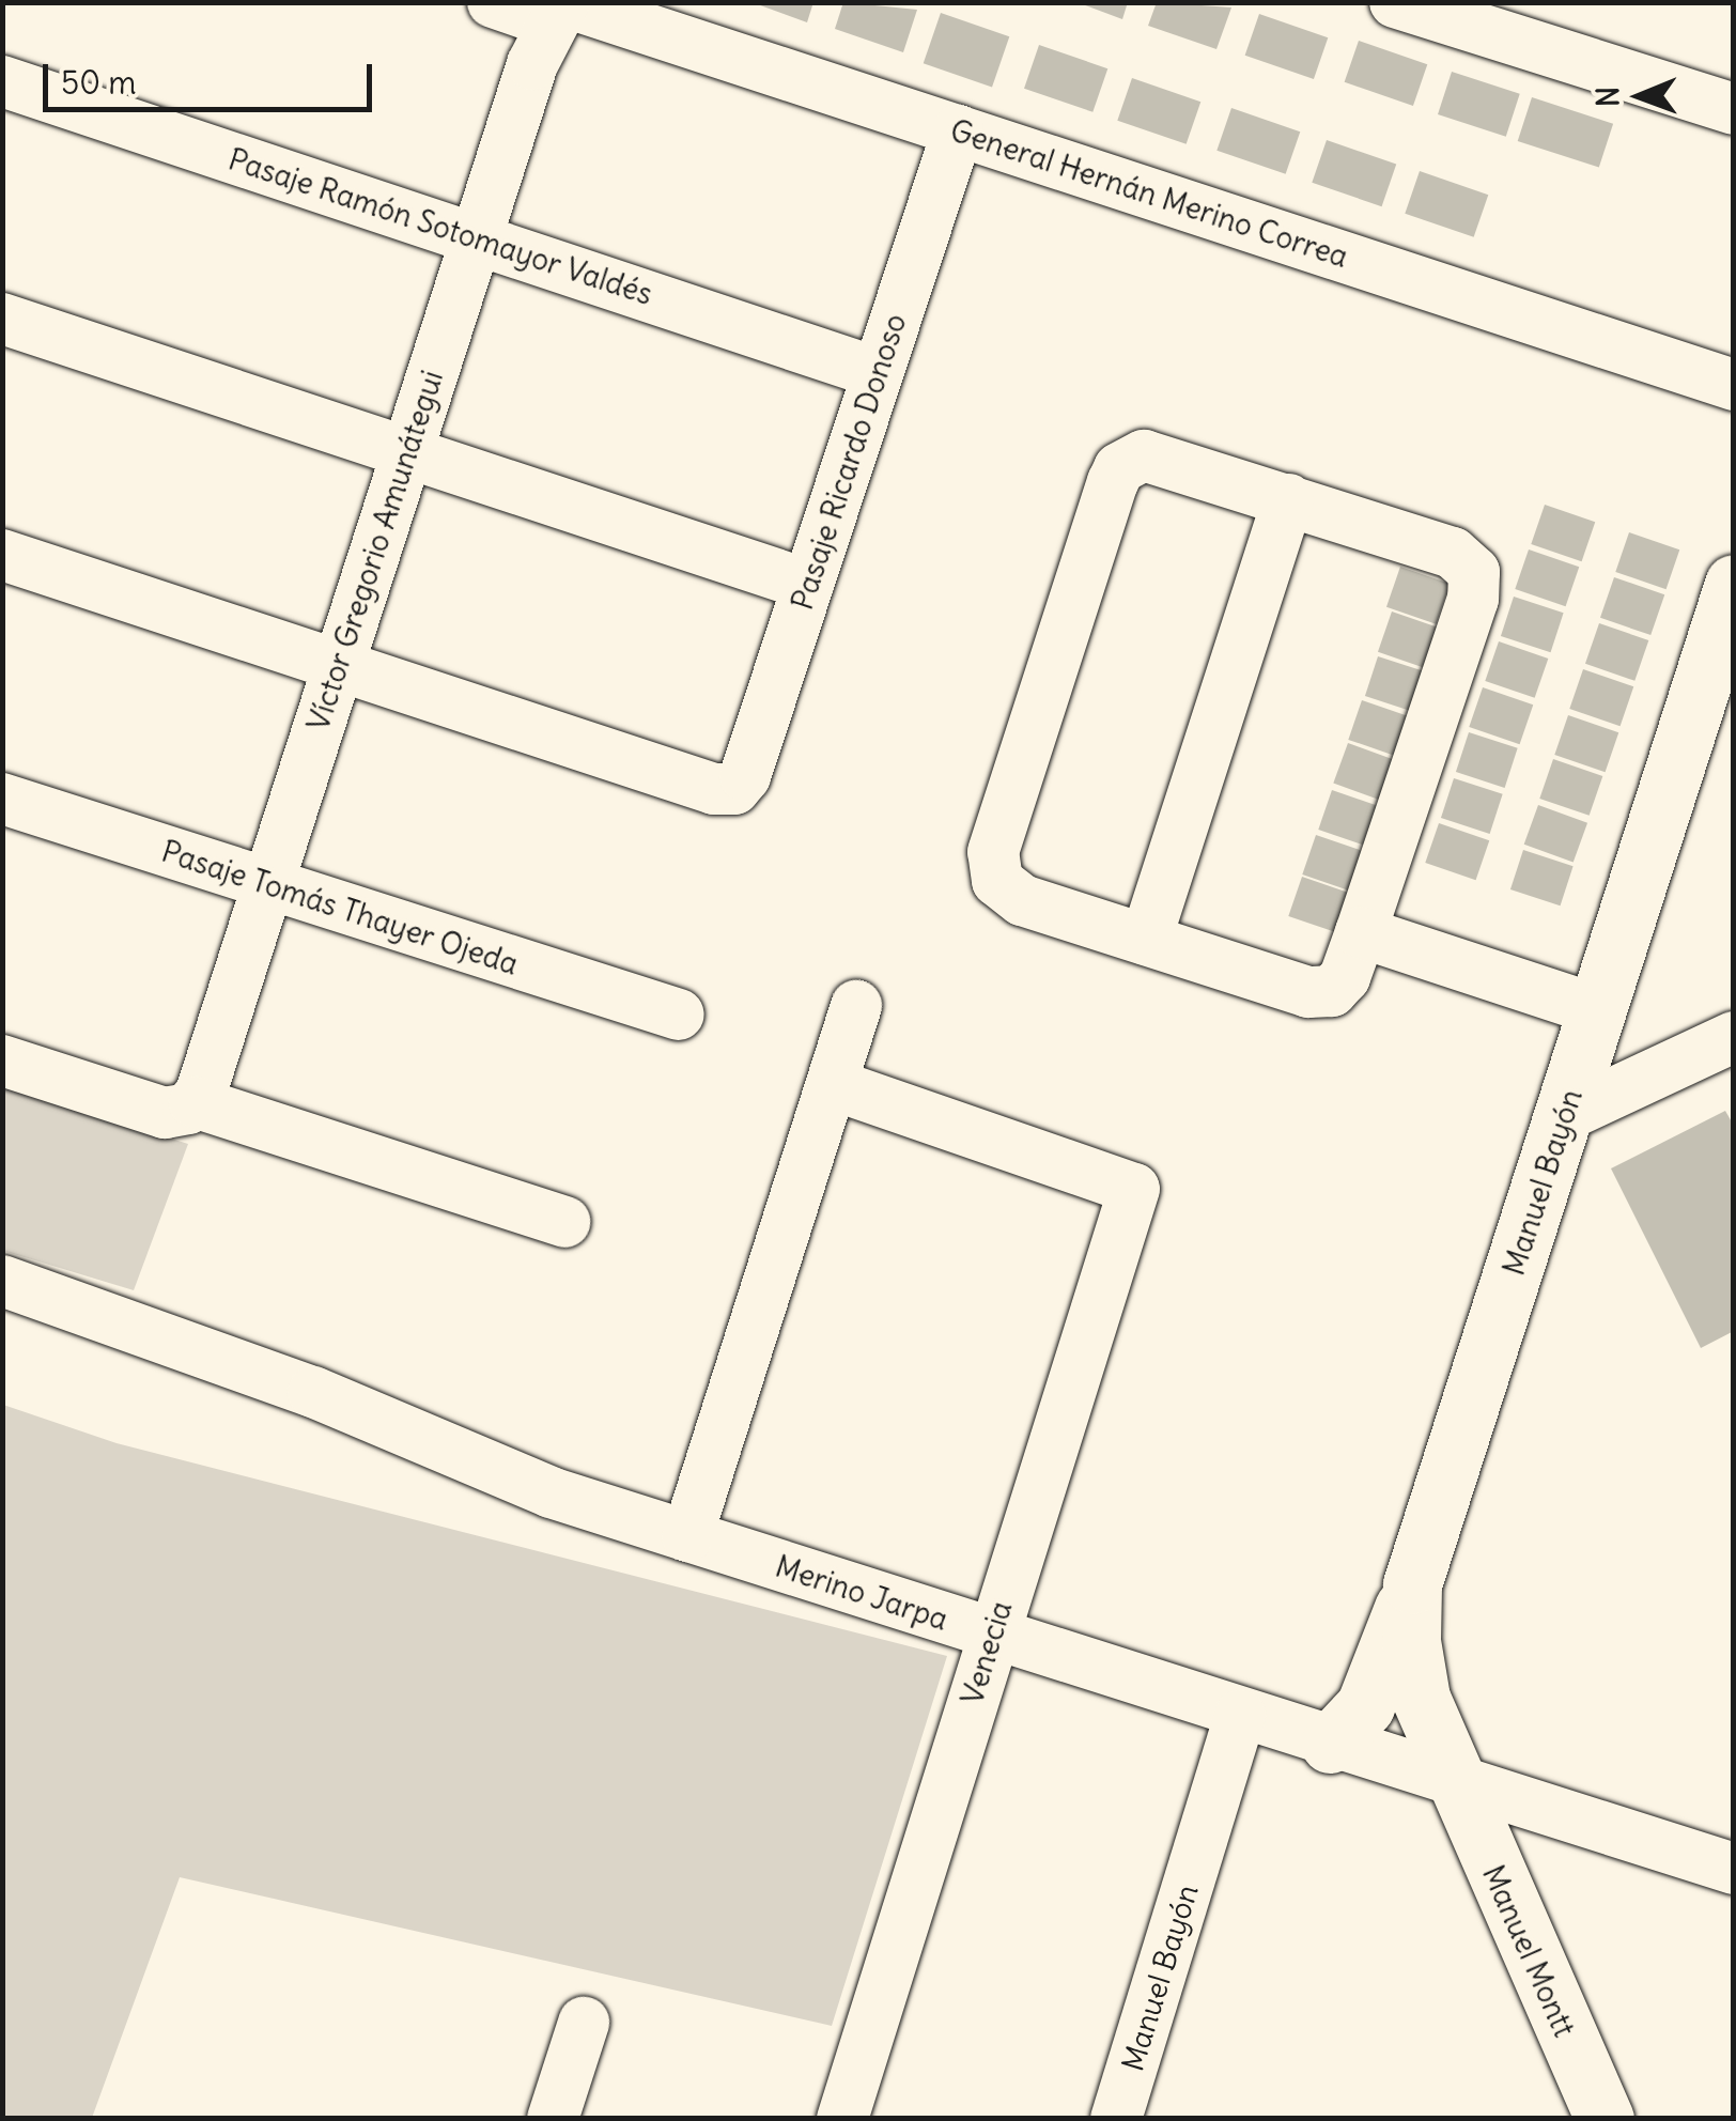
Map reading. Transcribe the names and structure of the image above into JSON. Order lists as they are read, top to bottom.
{
  "streets": {
    "street": [
      "General Hernán Merino Correa",
      "Pasaje Ramón Sotomayor Valdés",
      "Pasaje Ricardo Donoso",
      "Víctor Gregorio Amunátegui",
      "Pasaje Tomás Thayer Ojeda",
      "Manuel Bayón",
      "Merino Jarpa",
      "Venecia",
      "Manuel Montt"
    ]
  },
  "crossings": [
    ["General Hernán Merino Correa", "Pasaje Ricardo Donoso"],
    ["General Hernán Merino Correa", "Víctor Gregorio Amunátegui"],
    ["Pasaje Ramón Sotomayor Valdés", "Pasaje Ricardo Donoso"],
    ["Pasaje Ramón Sotomayor Valdés", "Víctor Gregorio Amunátegui"],
    ["Pasaje Ricardo Donoso", "Víctor Gregorio Amunátegui"],
    ["Víctor Gregorio Amunátegui", "Pasaje Tomás Thayer Ojeda"],
    ["Manuel Bayón", "Merino Jarpa"],
    ["Manuel Bayón", "Manuel Montt"],
    ["Merino Jarpa", "Venecia"],
    ["Merino Jarpa", "Manuel Montt"]
  ],
  "scale_bar": "50 m",
  "north": "left"
}
